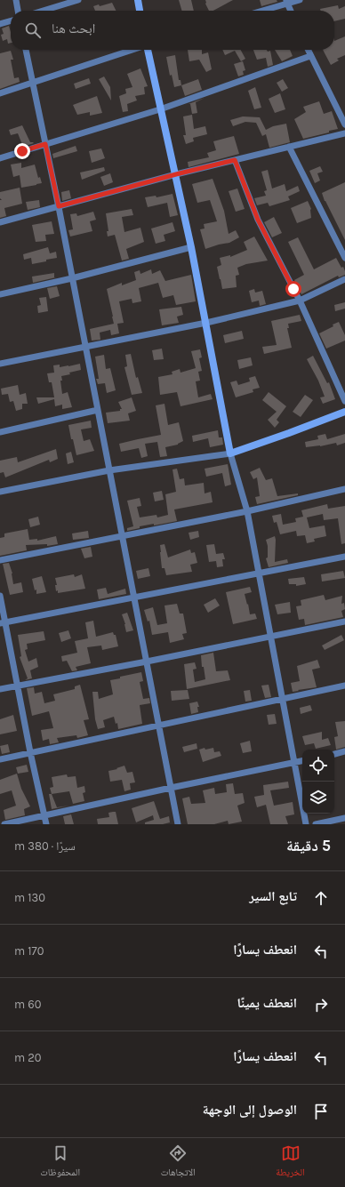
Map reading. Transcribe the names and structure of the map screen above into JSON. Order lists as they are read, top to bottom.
{
  "page": {
    "search": "ابحث هنا",
    "heading": ["5 دقيقة", "سيرًا · 380 m"],
    "list": [
      ["تابع السير", "130 m"],
      ["انعطف يسارًا", "170 m"],
      ["انعطف يمينًا", "60 m"],
      ["انعطف يسارًا", "20 m"],
      "الوصول إلى الوجهة"
    ],
    "nav": ["الخريطة", "الاتجاهات", "المحفوظات"]
  }
}
